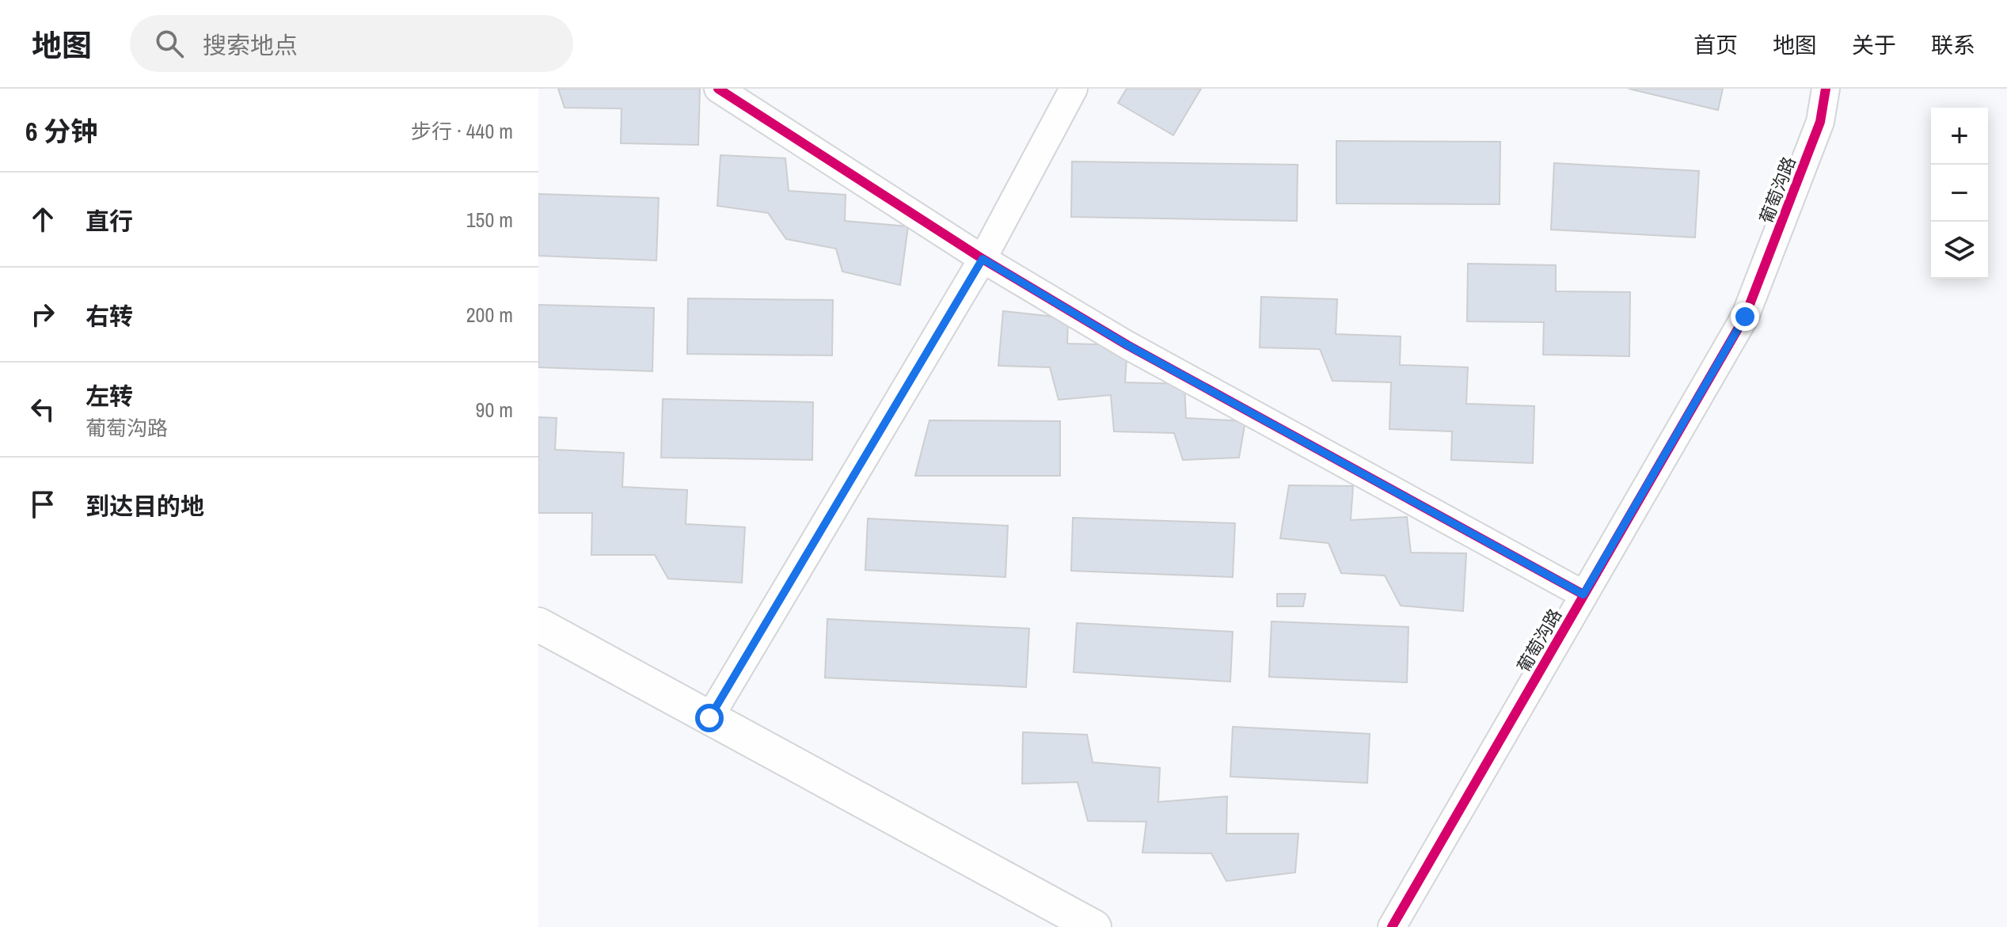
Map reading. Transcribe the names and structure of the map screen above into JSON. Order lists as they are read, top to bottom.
{
  "streets": {
    "street": ["葡萄沟路"]
  },
  "page": {
    "header": "地图",
    "search": "搜索地点",
    "nav": [
      "首页",
      "地图",
      "关于",
      "联系"
    ],
    "heading": ["6 分钟", "步行 · 440 m"],
    "map_buttons": ["+", "−"],
    "list": [
      ["直行", "150 m"],
      ["右转", "200 m"],
      ["左转", "葡萄沟路", "90 m"],
      "到达目的地"
    ]
  }
}
